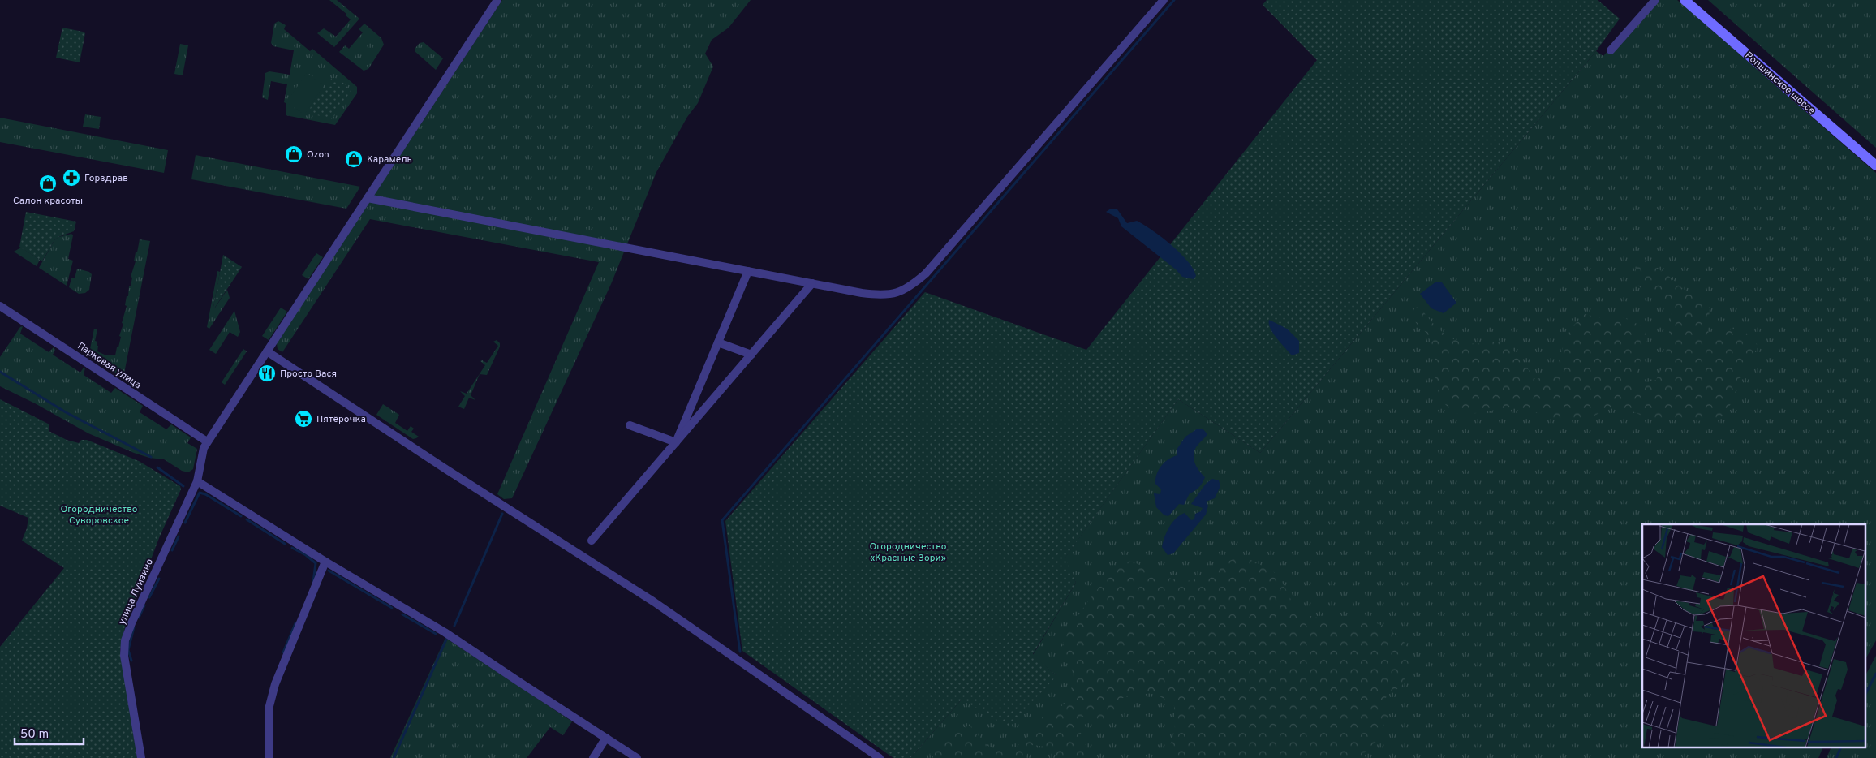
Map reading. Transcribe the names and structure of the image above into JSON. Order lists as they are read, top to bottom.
{
  "streets": {
    "main road": ["Ропшинское шоссе"],
    "street": ["Парковая улица", "улица Луизино"]
  },
  "crossings": [
    ["Парковая улица", "улица Луизино"]
  ],
  "parks": ["Огородничество Суворовское", "Огородничество «Красные Зори»"],
  "places": {
    "shop": ["Ozon", "Карамель", "Салон красоты"],
    "pharmacy": ["Горздрав"],
    "restaurant": ["Просто Вася"],
    "supermarket": ["Пятёрочка"]
  },
  "scale_bar": "50 m"
}
